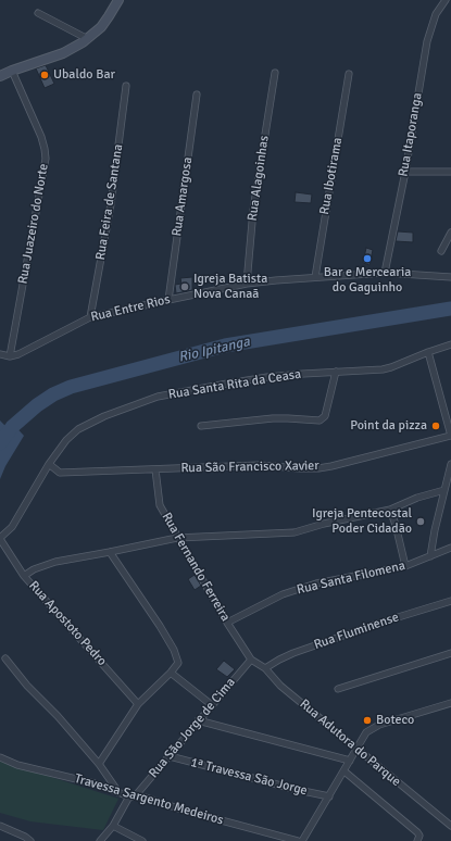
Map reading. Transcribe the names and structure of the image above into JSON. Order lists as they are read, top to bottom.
{
  "streets": {
    "street": [
      "Rua Itaporanga",
      "Rua Ibotirama",
      "Rua Alagoinhas",
      "Rua Amargosa",
      "Rua Feira de Santana",
      "Rua Juazeiro do Norte",
      "Rua Entre Rios",
      "Rua Santa Rita da Ceasa",
      "Rua São Francisco Xavier",
      "Rua Fernando Ferreira",
      "Rua Santa Filomena",
      "Rua Apostoto Pedro",
      "Rua Fluminense",
      "Rua São Jorge de Cima",
      "Rua Adutora do Parque",
      "1ª Travessa São Jorge",
      "Travessa Sargento Medeiros"
    ]
  },
  "crossings": [
    ["Rua Itaporanga", "Rua Entre Rios"],
    ["Rua Ibotirama", "Rua Entre Rios"],
    ["Rua Alagoinhas", "Rua Entre Rios"],
    ["Rua Amargosa", "Rua Entre Rios"],
    ["Rua Feira de Santana", "Rua Entre Rios"],
    ["Rua Juazeiro do Norte", "Rua Entre Rios"],
    ["Rua Santa Rita da Ceasa", "Rua São Francisco Xavier"],
    ["Rua Santa Rita da Ceasa", "Rua Apostoto Pedro"],
    ["Rua São Francisco Xavier", "Rua Fernando Ferreira"],
    ["Rua Fernando Ferreira", "Rua Santa Filomena"],
    ["Rua Fernando Ferreira", "Rua São Jorge de Cima"],
    ["Rua Fernando Ferreira", "Rua Adutora do Parque"],
    ["Rua Fluminense", "Rua Adutora do Parque"],
    ["Rua São Jorge de Cima", "Rua Adutora do Parque"],
    ["Rua São Jorge de Cima", "1ª Travessa São Jorge"],
    ["Rua São Jorge de Cima", "Travessa Sargento Medeiros"]
  ],
  "water": ["Rio Ipitanga"],
  "places": [
    "Ubaldo Bar",
    "Bar e Mercearia do Gaguinho",
    "Igreja Batista Nova Canaã",
    "Point da pizza",
    "Igreja Pentecostal Poder Cidadão",
    "Boteco"
  ]
}
